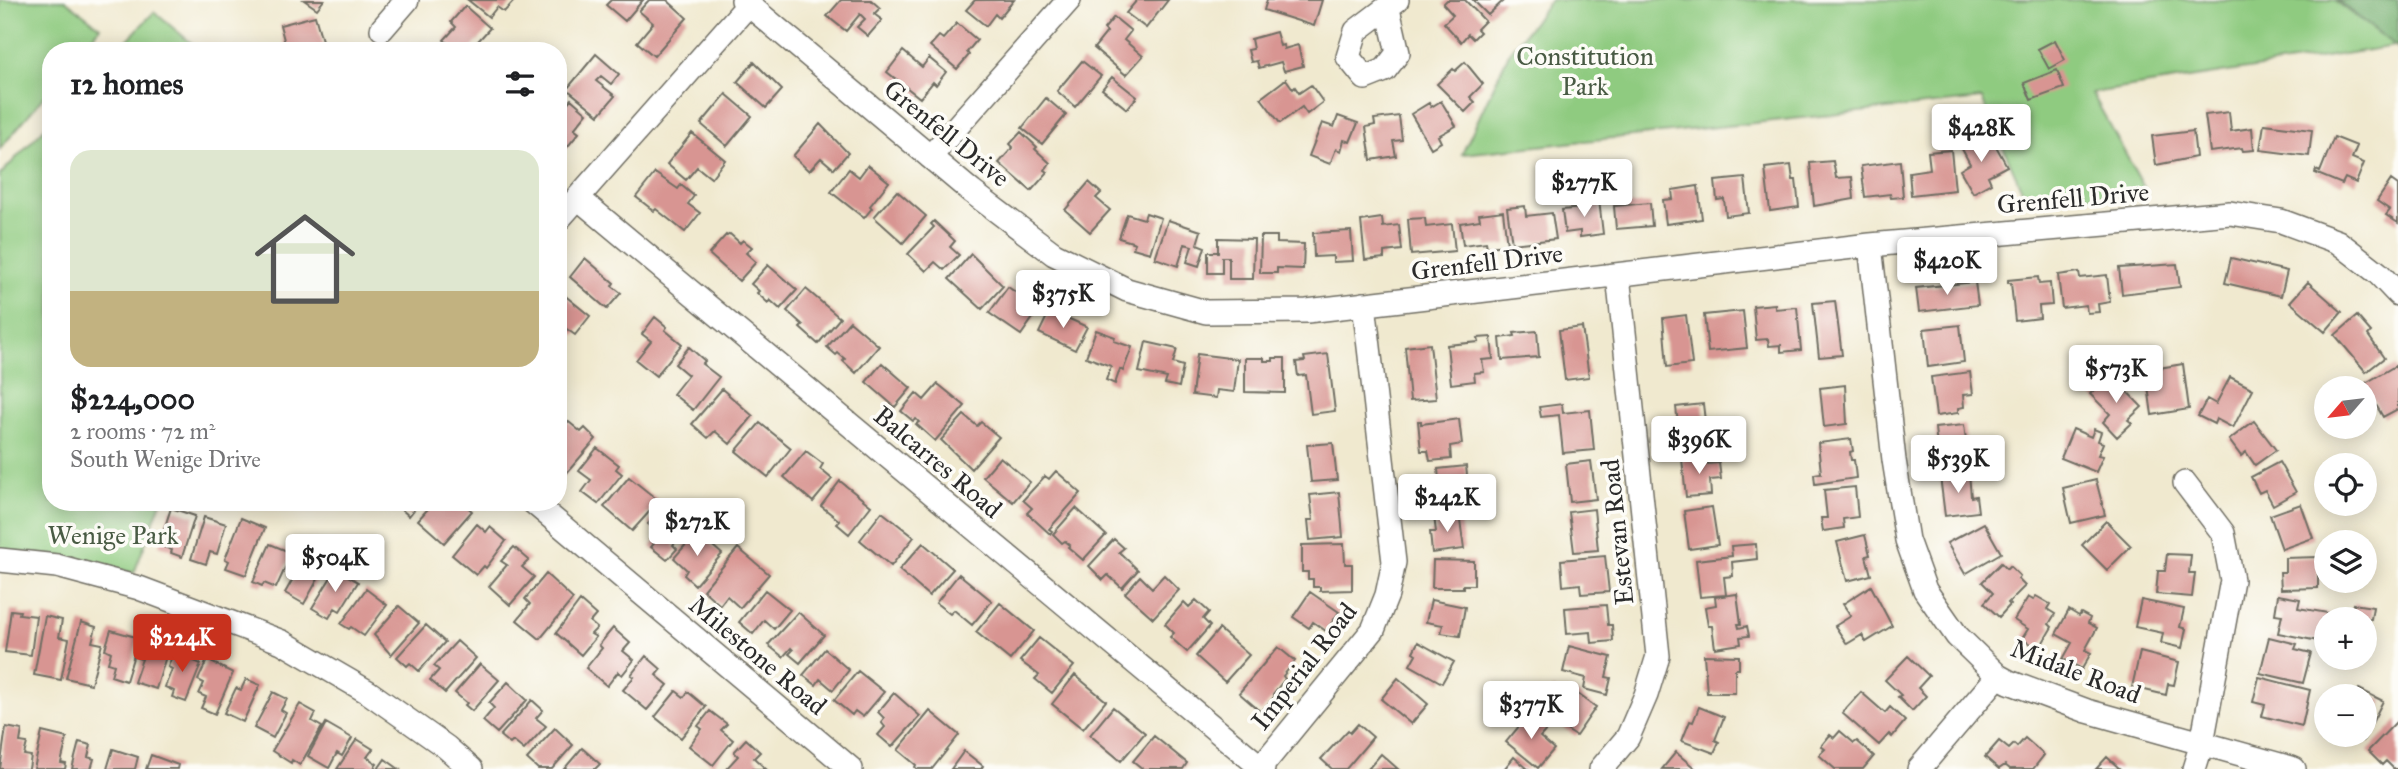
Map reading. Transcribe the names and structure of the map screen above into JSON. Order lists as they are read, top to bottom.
{
  "streets": {
    "street": [
      "Grenfell Drive",
      "Balcarres Road",
      "Estevan Road",
      "Milestone Road",
      "Imperial Road",
      "Midale Road"
    ]
  },
  "crossings": [
    ["Grenfell Drive", "Estevan Road"],
    ["Grenfell Drive", "Imperial Road"],
    ["Grenfell Drive", "Midale Road"],
    ["Balcarres Road", "Imperial Road"]
  ],
  "parks": ["Constitution Park", "Wenige Park"],
  "north": "bottom left",
  "page": {
    "heading": "12 homes",
    "price": [
      "$428K",
      "$277K",
      "$420K",
      "$375K",
      "$573K",
      "$396K",
      "$539K",
      "$242K",
      "$272K",
      "$504K",
      "$224K",
      "$377K"
    ],
    "list": [
      {
        "name": "$224,000",
        "note": "2 rooms · 72 m² · South Wenige Drive"
      }
    ],
    "map_buttons": ["+", "−"]
  }
}
